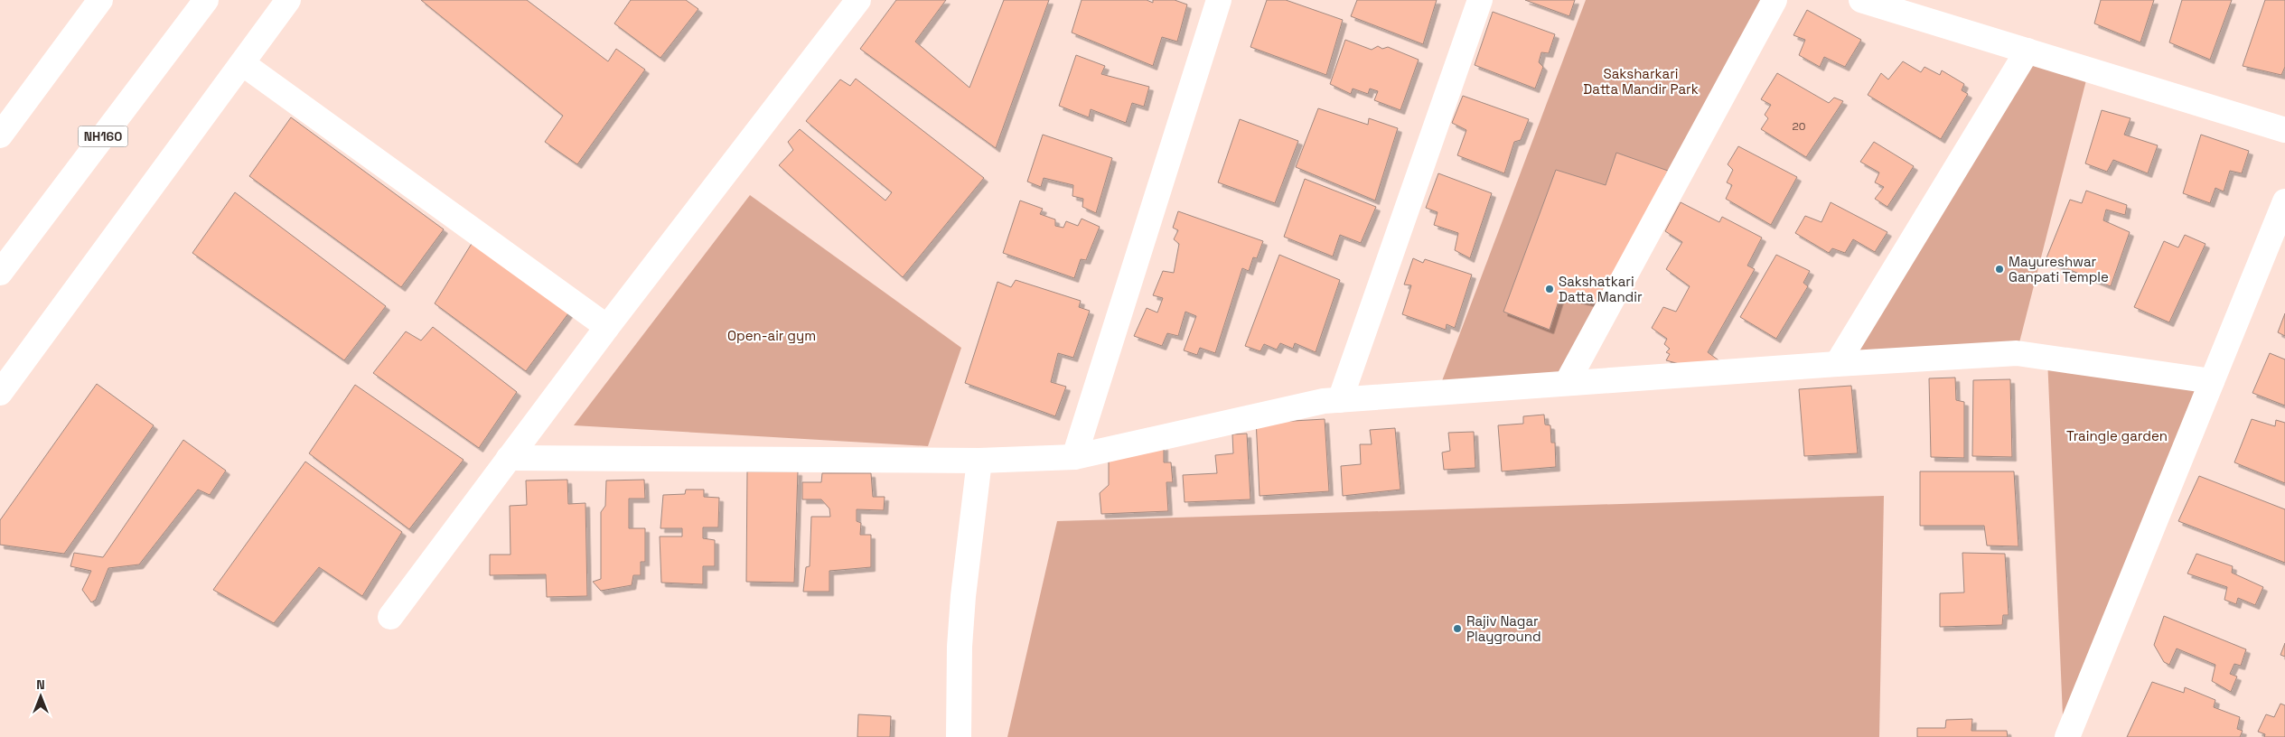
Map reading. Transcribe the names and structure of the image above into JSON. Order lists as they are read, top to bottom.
{
  "streets": {
    "main road": ["NH160"]
  },
  "parks": ["Saksharkari Datta Mandir Park", "Open-air gym", "Traingle garden"],
  "places": ["Mayureshwar Ganpati Temple", "Sakshatkari Datta Mandir", "Rajiv Nagar Playground"],
  "house_numbers": ["20"],
  "north": "top"
}
